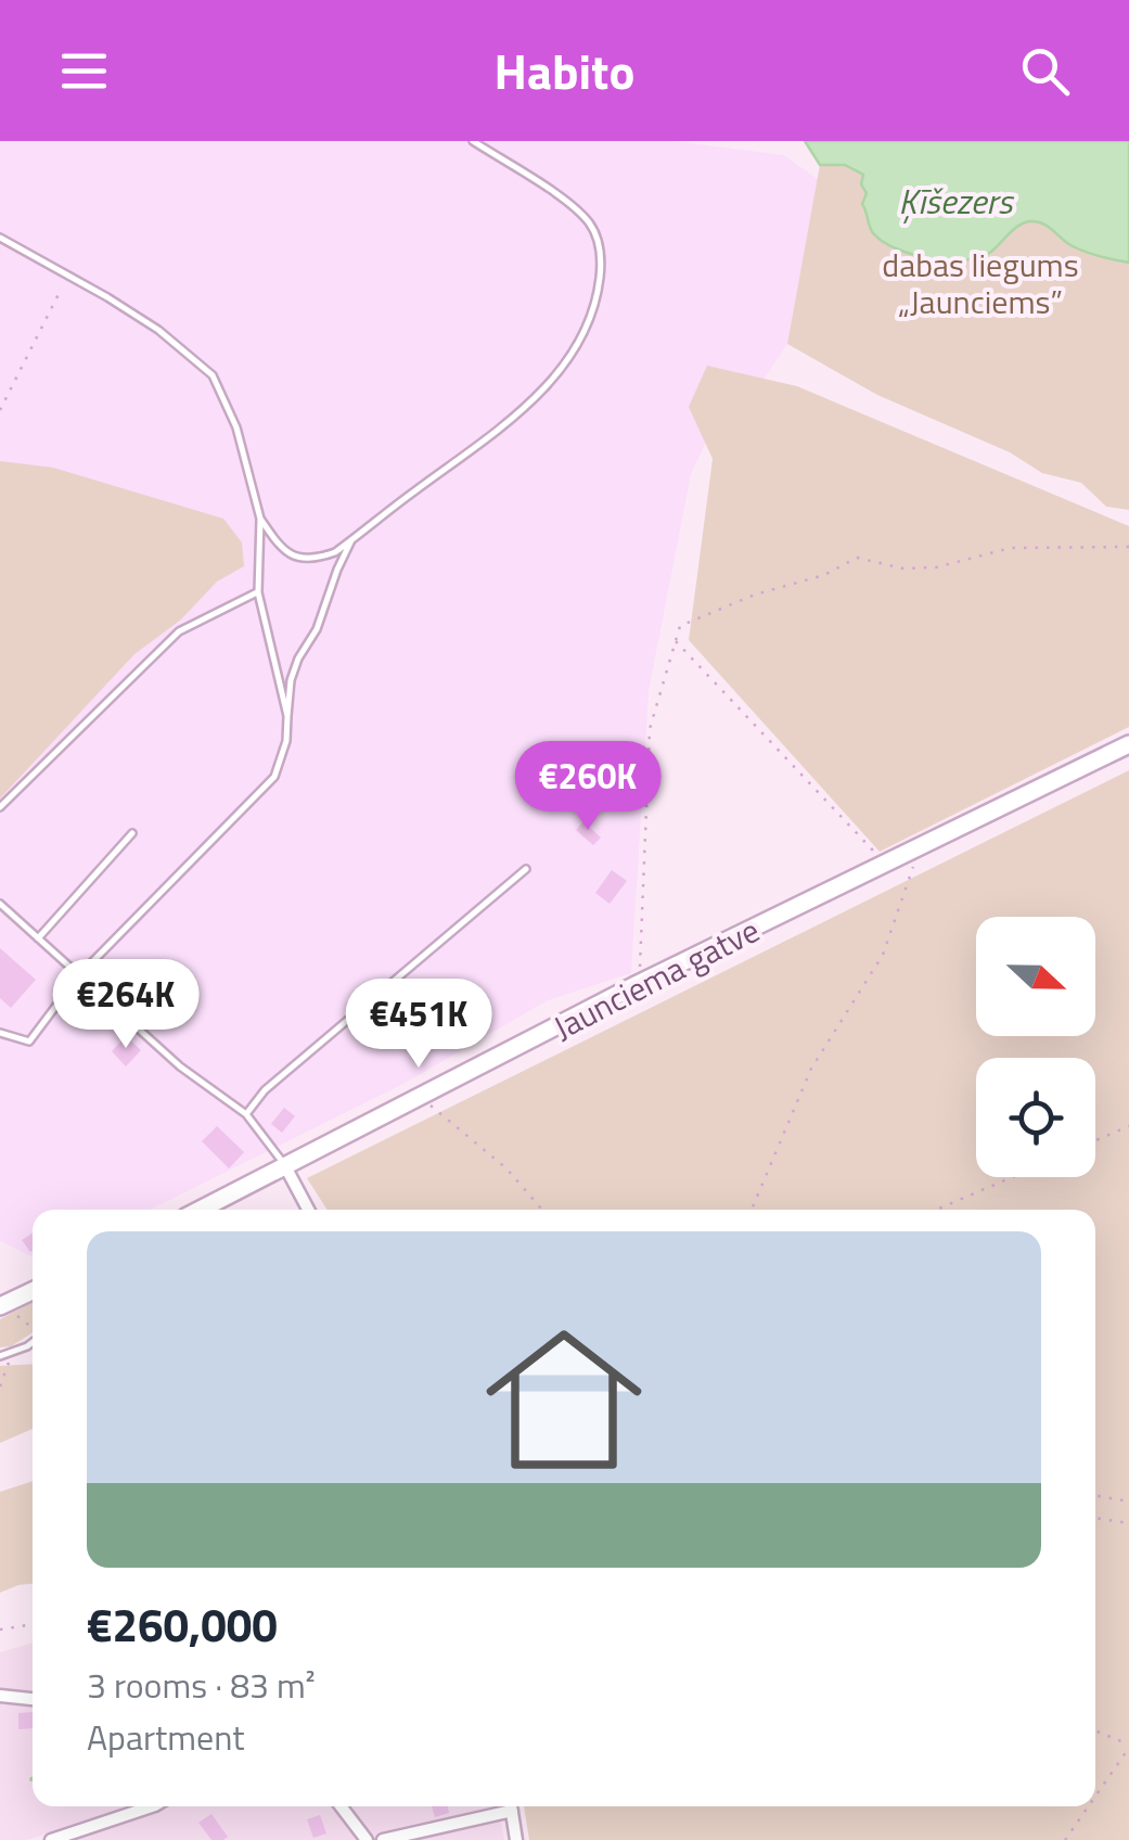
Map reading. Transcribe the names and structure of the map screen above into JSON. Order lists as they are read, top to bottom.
{
  "streets": {
    "main road": ["Jaunciema gatve"]
  },
  "water": ["Ķīšezers"],
  "parks": ["dabas liegums „Jaunciems”"],
  "north": "right",
  "page": {
    "header": "Habito",
    "price": ["€260K", "€264K", "€451K"],
    "list": [
      {
        "name": "€260,000",
        "note": "3 rooms · 83 m² · Apartment"
      }
    ]
  }
}
